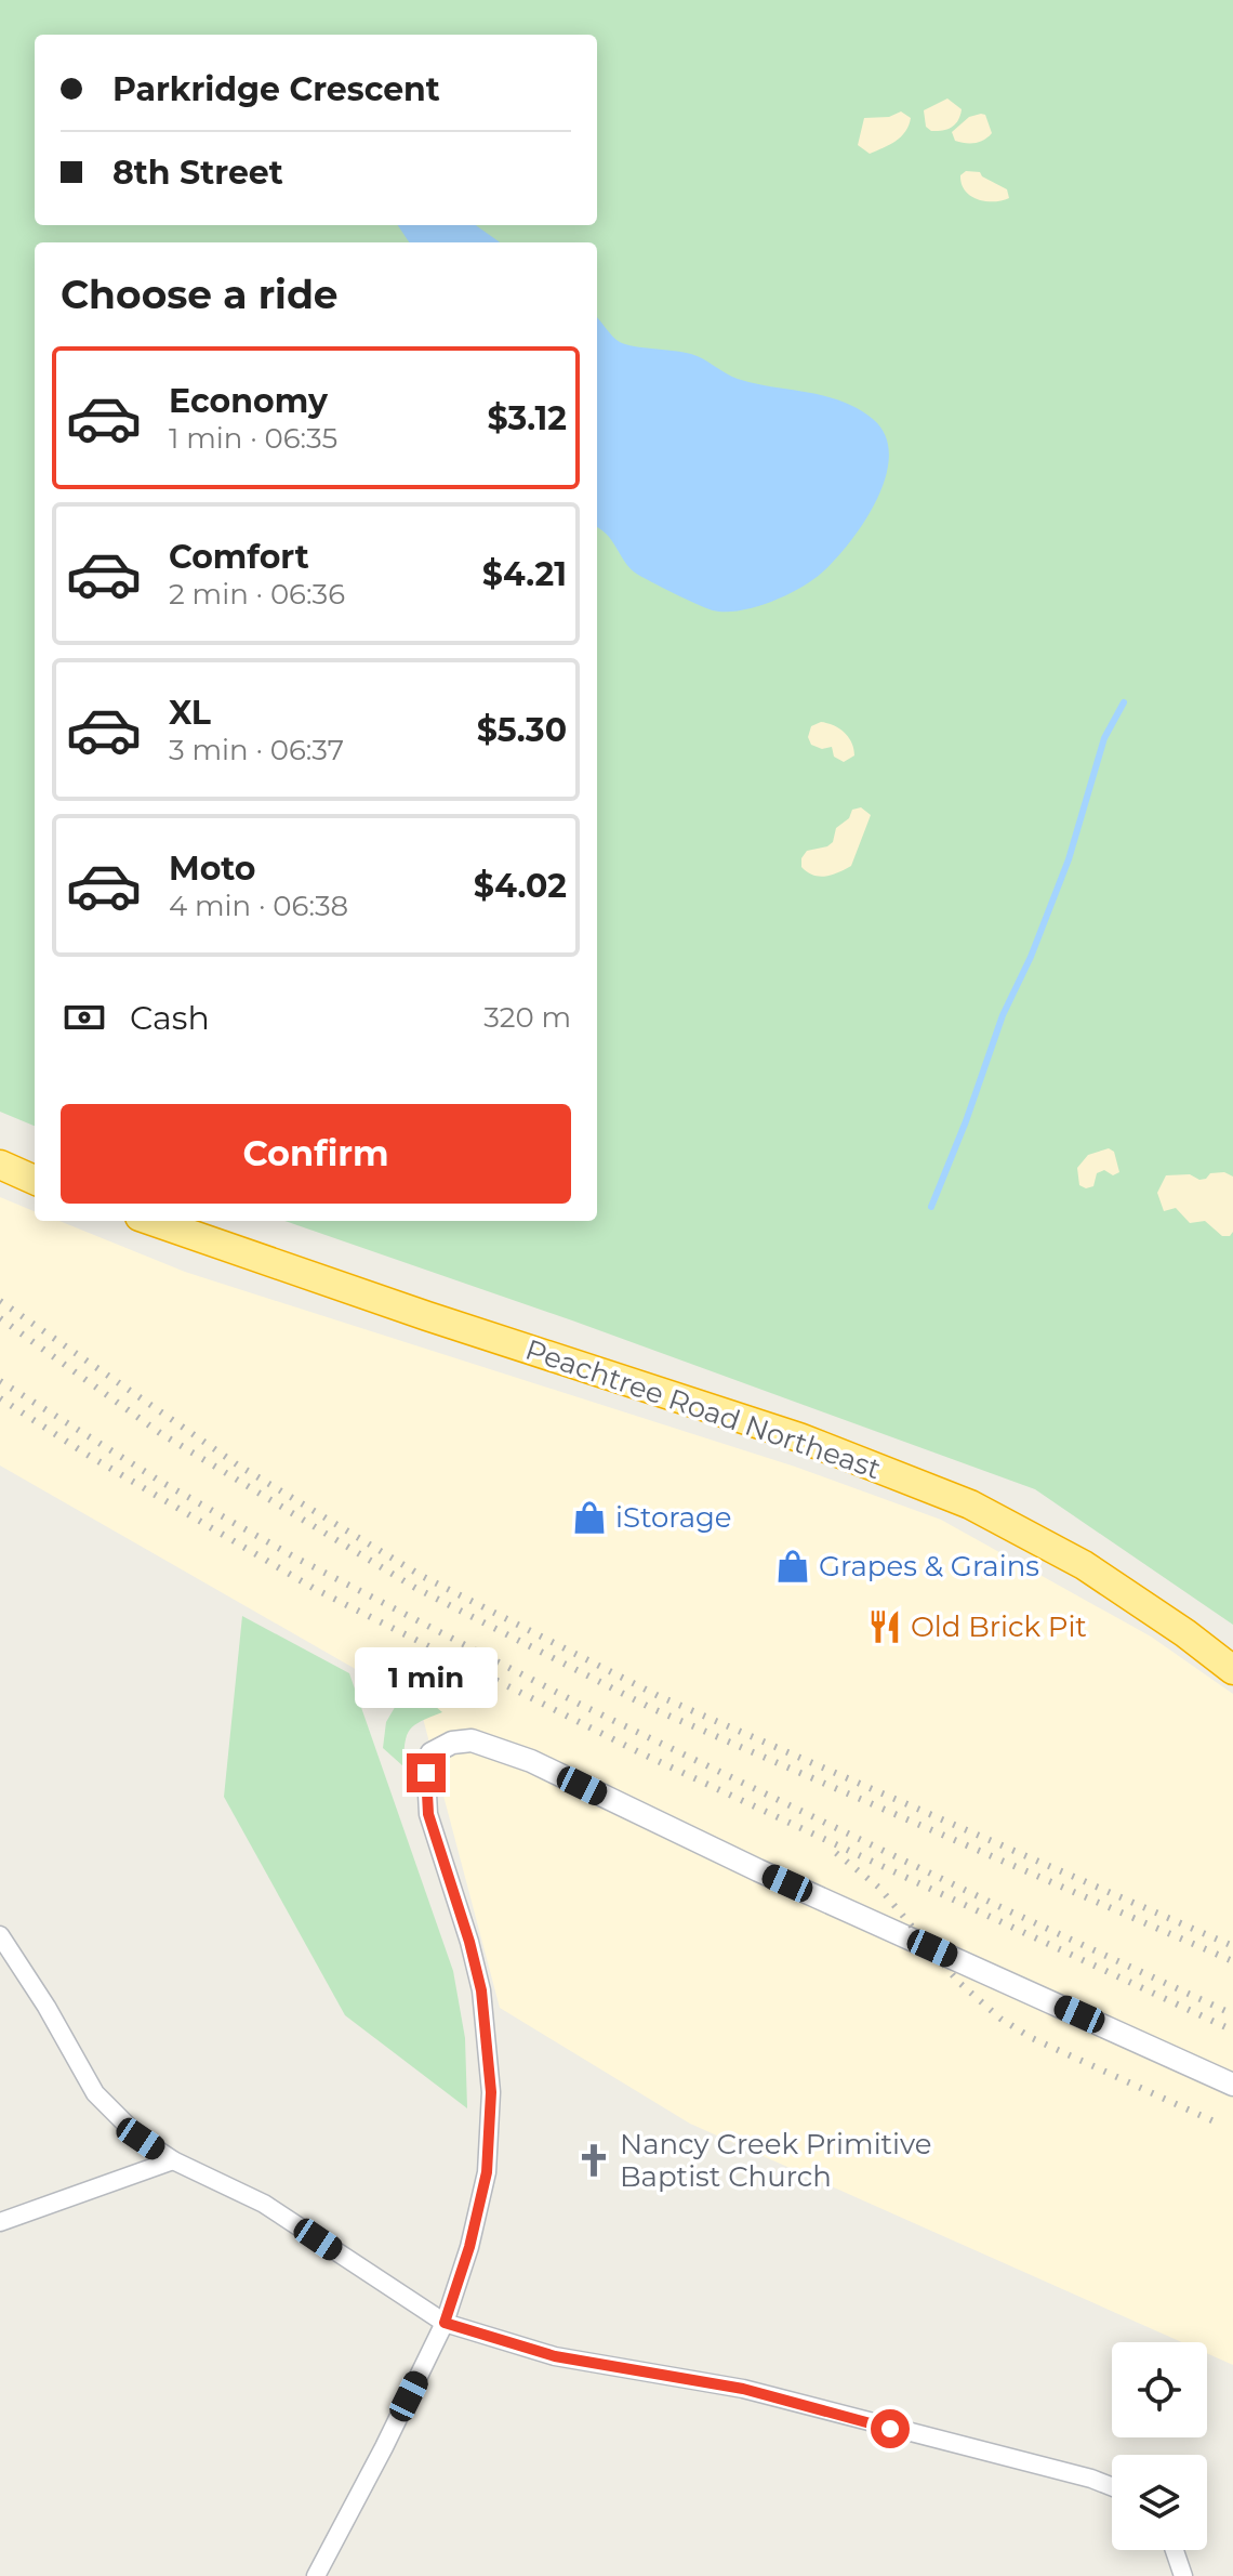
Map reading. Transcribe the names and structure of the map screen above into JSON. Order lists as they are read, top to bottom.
{
  "streets": {
    "highway": ["Peachtree Road Northeast"]
  },
  "places": {
    "shop": ["iStorage", "Grapes & Grains"],
    "restaurant": ["Old Brick Pit"],
    "church": ["Nancy Creek Primitive Baptist Church"]
  },
  "page": {
    "banner": ["Parkridge Crescent", "8th Street"],
    "heading": "Choose a ride",
    "list": [
      {
        "name": "Economy",
        "note": "1 min · 06:35",
        "value": "$3.12"
      },
      {
        "name": "Comfort",
        "note": "2 min · 06:36",
        "value": "$4.21"
      },
      {
        "name": "XL",
        "note": "3 min · 06:37",
        "value": "$5.30"
      },
      {
        "name": "Moto",
        "note": "4 min · 06:38",
        "value": "$4.02"
      }
    ],
    "pay": ["Cash", "320 m"],
    "buttons": "Confirm",
    "bubble": "1 min"
  }
}
